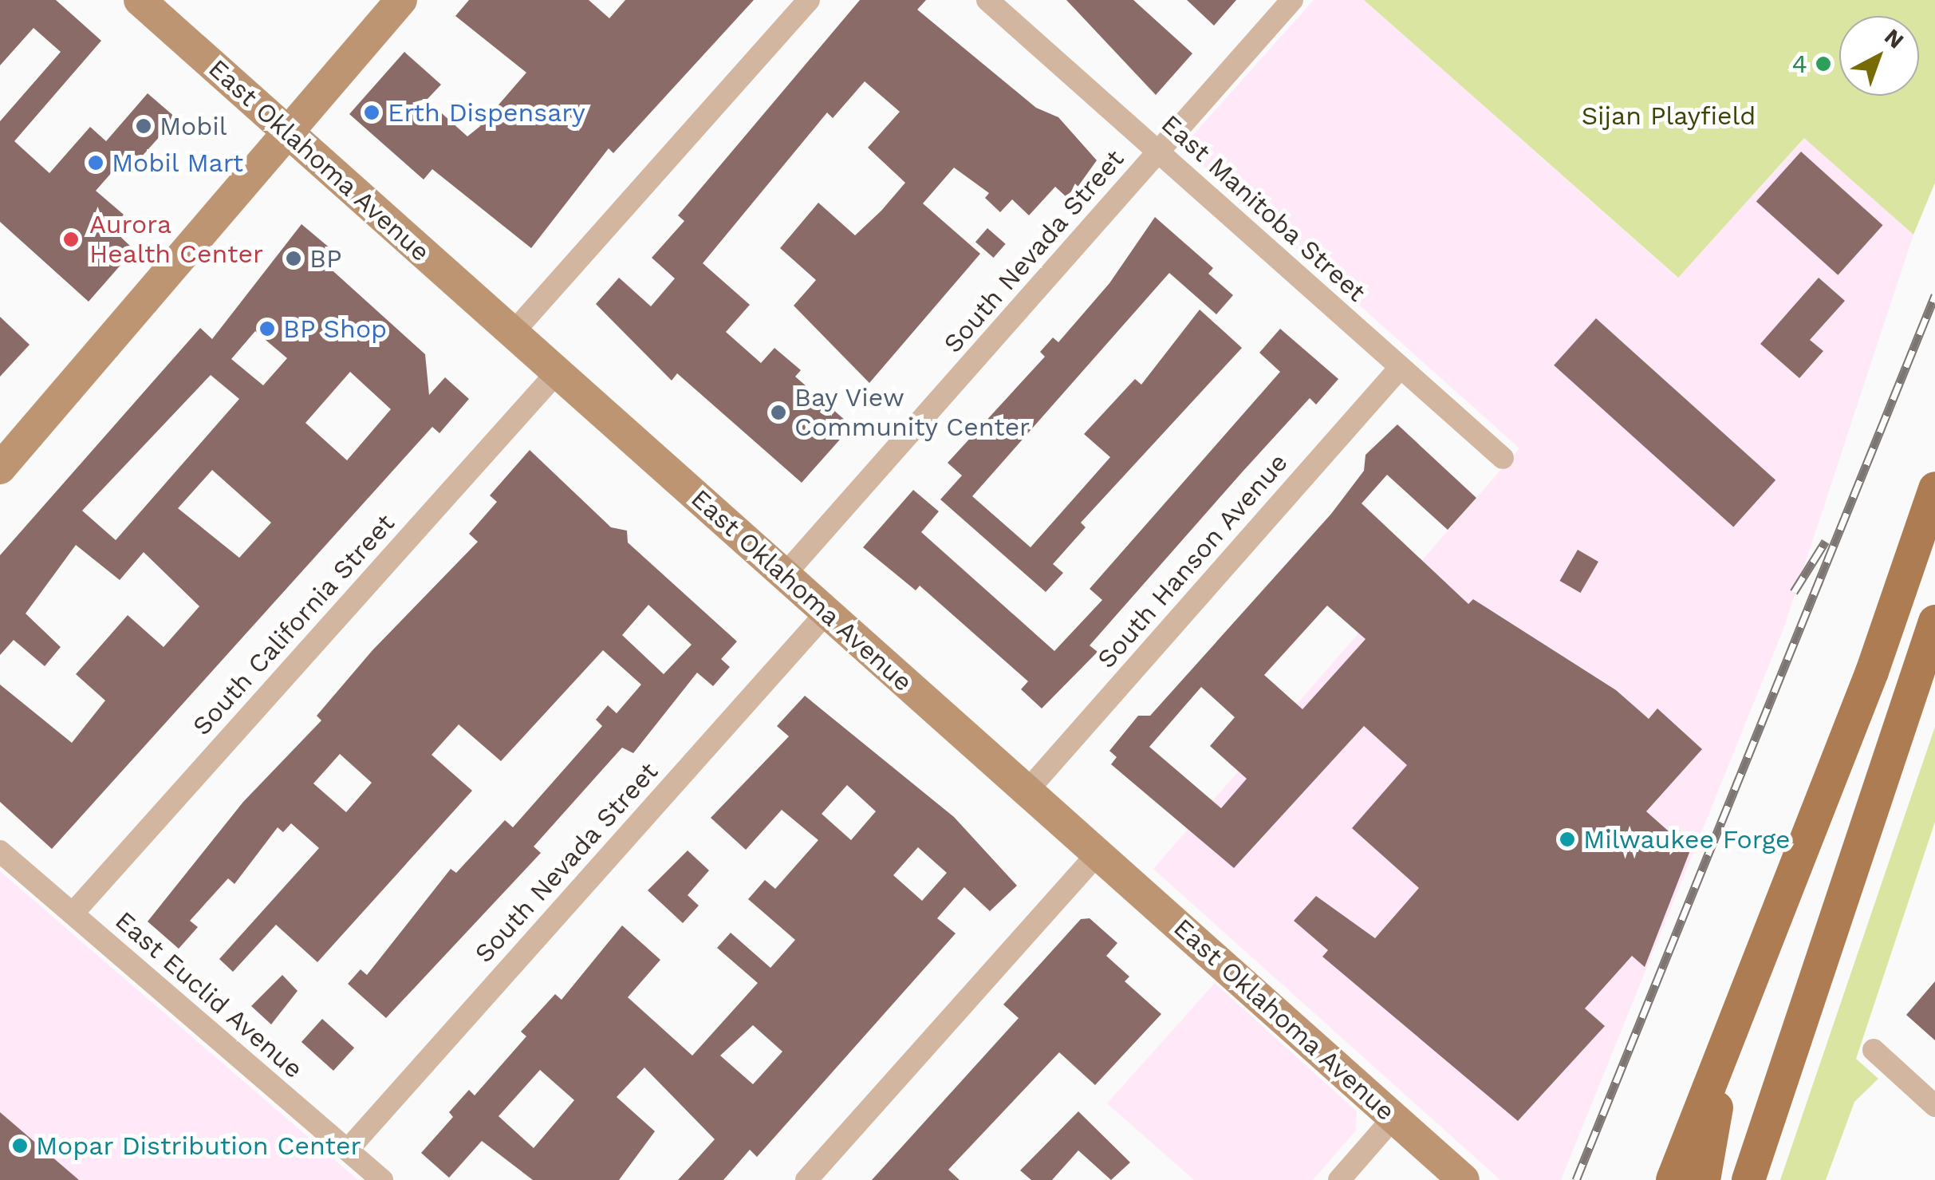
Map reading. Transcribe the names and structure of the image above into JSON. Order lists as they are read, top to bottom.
{
  "streets": {
    "main road": ["East Oklahoma Avenue"],
    "street": [
      "East Manitoba Street",
      "South Nevada Street",
      "South Hanson Avenue",
      "South California Street",
      "East Euclid Avenue"
    ]
  },
  "crossings": [
    ["East Oklahoma Avenue", "South Nevada Street"],
    ["East Oklahoma Avenue", "South Hanson Avenue"],
    ["East Oklahoma Avenue", "South California Street"],
    ["East Manitoba Street", "South Nevada Street"],
    ["East Manitoba Street", "South Hanson Avenue"],
    ["South Nevada Street", "East Euclid Avenue"],
    ["South California Street", "East Euclid Avenue"]
  ],
  "parks": ["Sijan Playfield"],
  "places": [
    "4",
    "Erth Dispensary",
    "Mobil",
    "Mobil Mart",
    "Aurora Health Center",
    "BP",
    "BP Shop",
    "Bay View Community Center",
    "Milwaukee Forge",
    "Mopar Distribution Center"
  ],
  "north": "top right"
}
